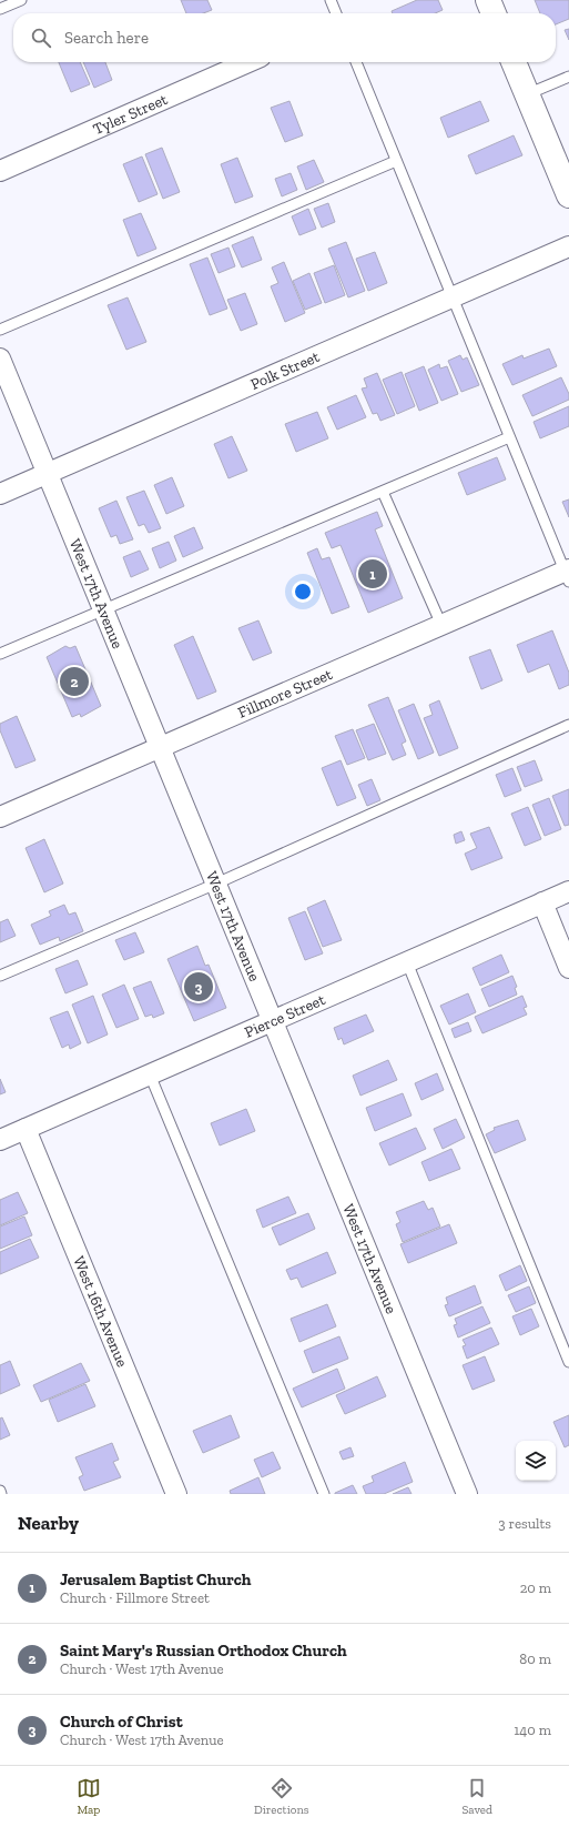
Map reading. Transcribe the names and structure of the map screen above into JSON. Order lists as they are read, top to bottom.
{
  "streets": {
    "street": [
      "Tyler Street",
      "Polk Street",
      "West 17th Avenue",
      "Fillmore Street",
      "Pierce Street",
      "West 16th Avenue"
    ]
  },
  "crossings": [
    ["Polk Street", "West 17th Avenue"],
    ["West 17th Avenue", "Fillmore Street"],
    ["West 17th Avenue", "Pierce Street"],
    ["Pierce Street", "West 16th Avenue"]
  ],
  "page": {
    "search": "Search here",
    "pins": ["1", "2", "3"],
    "heading": ["Nearby", "3 results"],
    "list": [
      {
        "mark": "1",
        "name": "Jerusalem Baptist Church",
        "note": "Church · Fillmore Street",
        "value": "20 m"
      },
      {
        "mark": "2",
        "name": "Saint Mary's Russian Orthodox Church",
        "note": "Church · West 17th Avenue",
        "value": "80 m"
      },
      {
        "mark": "3",
        "name": "Church of Christ",
        "note": "Church · West 17th Avenue",
        "value": "140 m"
      }
    ],
    "nav": ["Map", "Directions", "Saved"]
  }
}
